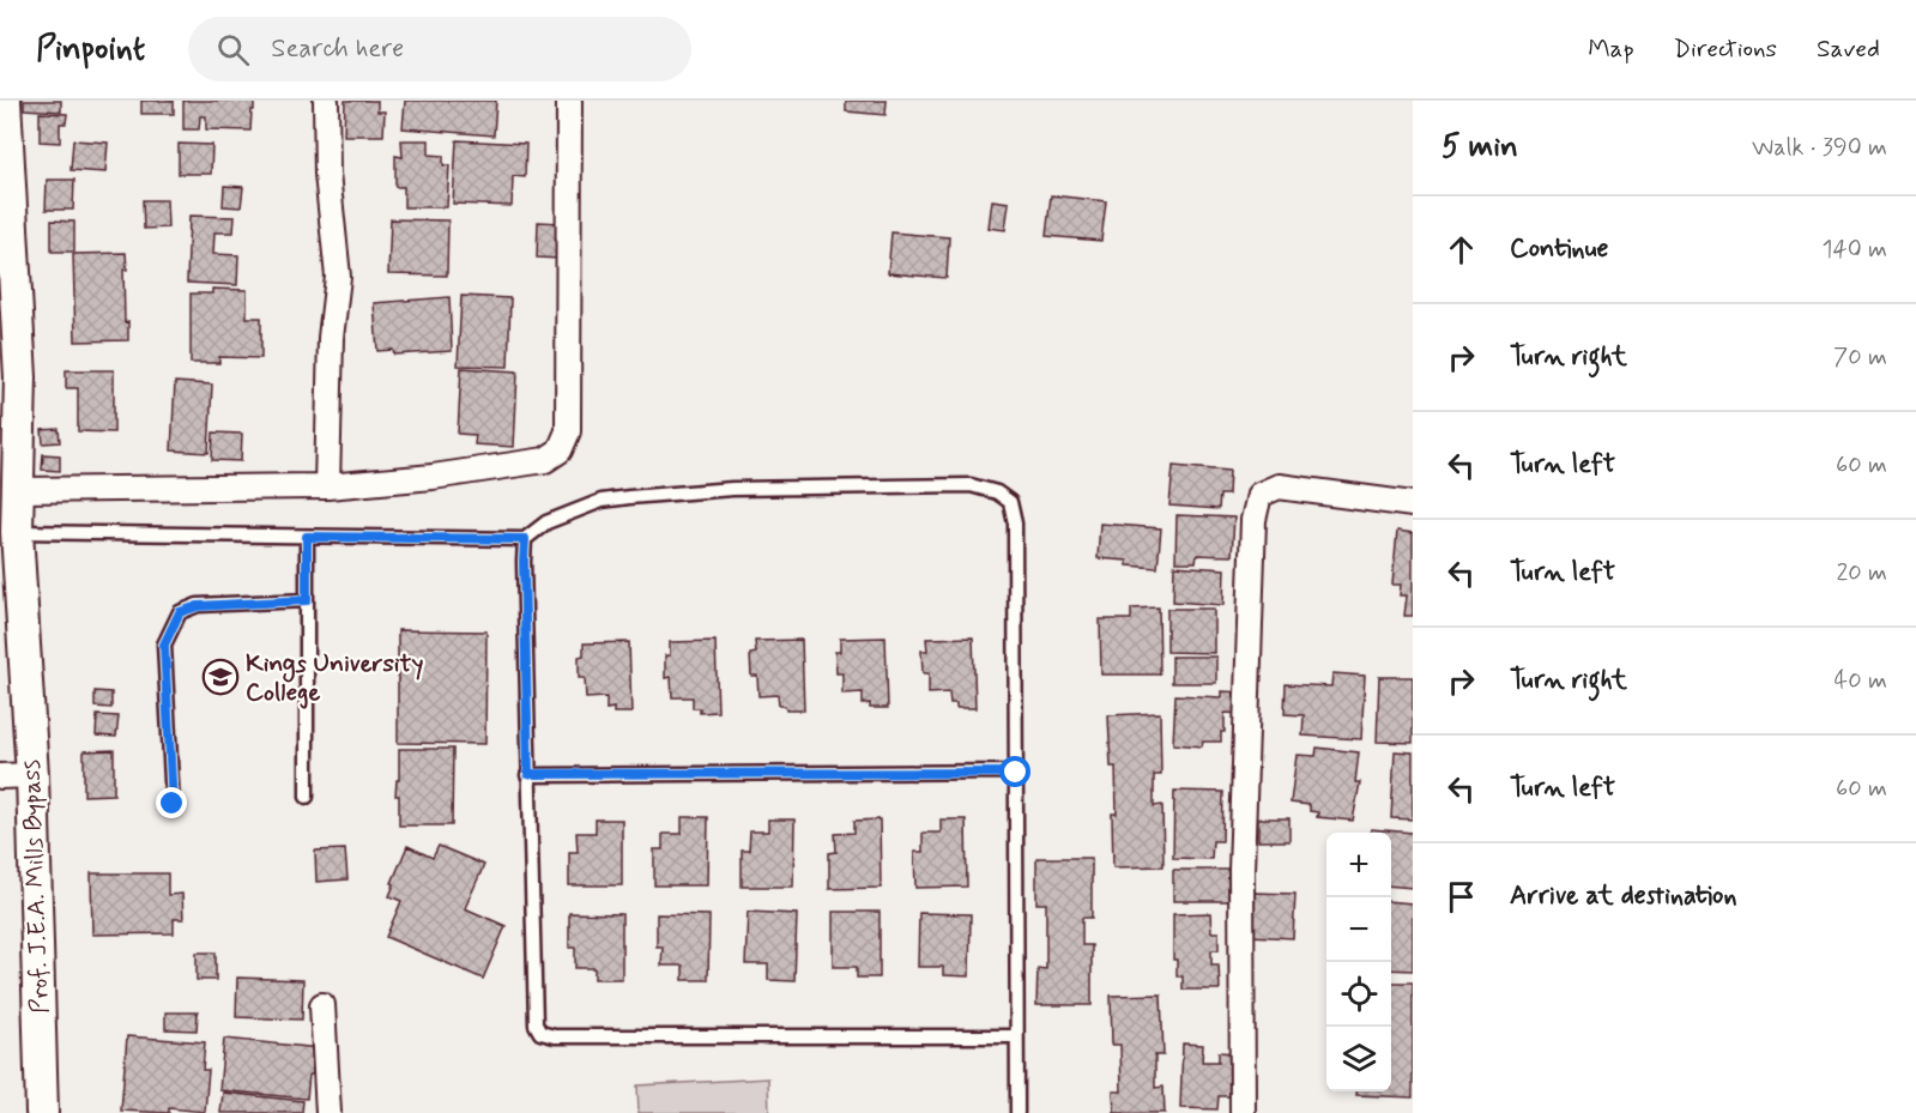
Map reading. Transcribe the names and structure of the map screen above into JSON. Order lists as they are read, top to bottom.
{
  "streets": {
    "street": ["Prof. J.E.A. Mills Bypass"]
  },
  "places": {
    "school or university": ["Kings University College"]
  },
  "page": {
    "header": "Pinpoint",
    "search": "Search here",
    "nav": ["Map", "Directions", "Saved"],
    "heading": ["5 min", "Walk · 390 m"],
    "list": [
      ["Continue", "140 m"],
      ["Turn right", "70 m"],
      ["Turn left", "60 m"],
      ["Turn left", "20 m"],
      ["Turn right", "40 m"],
      ["Turn left", "60 m"],
      "Arrive at destination"
    ],
    "map_buttons": ["+", "−"]
  }
}
